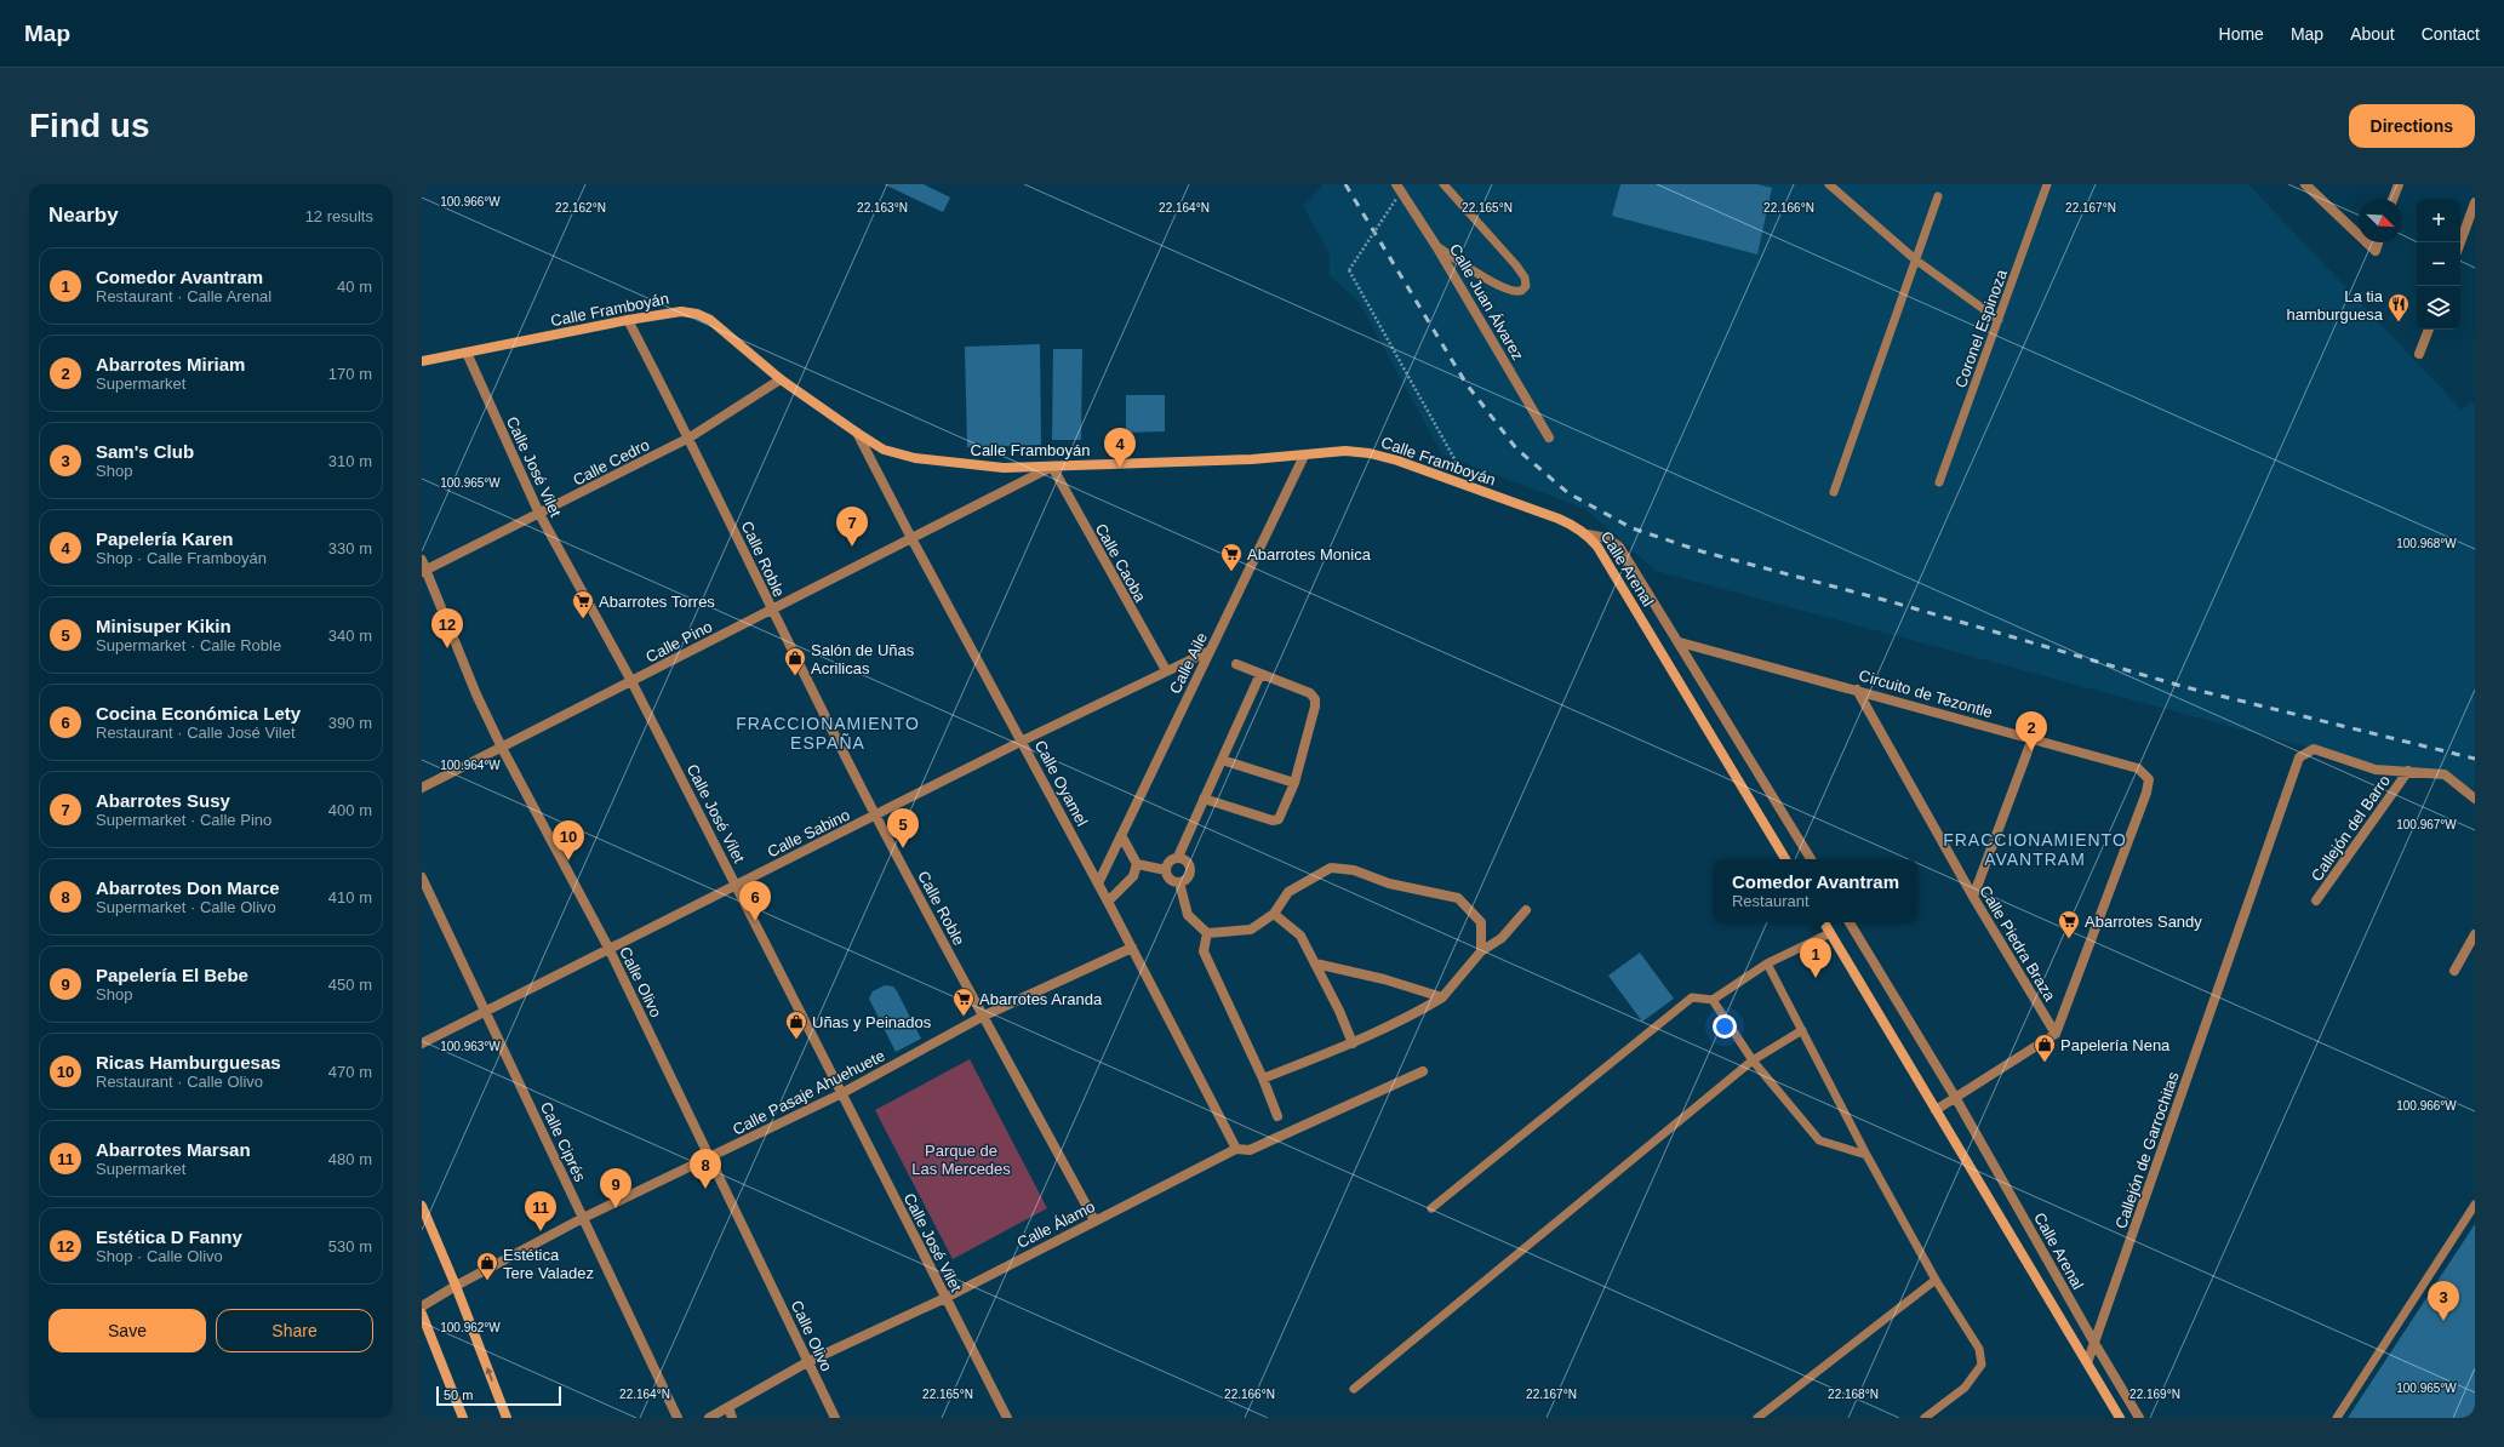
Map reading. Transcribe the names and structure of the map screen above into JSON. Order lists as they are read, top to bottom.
{
  "streets": {
    "street": [
      "Calle Juan Álvarez",
      "Calle Framboyán",
      "Calle Cedro",
      "Calle José Vilet",
      "Calle Roble",
      "Calle Caoba",
      "Calle Arenal",
      "Calle Pino",
      "Calle Aile",
      "Circuito de Tezontle",
      "Calle Oyamel",
      "Callejón del Barro",
      "Calle Sabino",
      "Calle Piedra Braza",
      "Calle Olivo",
      "Calle Pasaje Ahuehuete",
      "Calle Ciprés",
      "Callejón de Garrochitas",
      "Calle Álamo"
    ],
    "lane": ["Coronel Espinoza"]
  },
  "crossings": [
    ["Calle Framboyán", "Calle Cedro"],
    ["Calle Framboyán", "Calle José Vilet"],
    ["Calle Framboyán", "Calle Roble"],
    ["Calle Framboyán", "Calle Caoba"],
    ["Calle Framboyán", "Calle Arenal"],
    ["Calle Framboyán", "Calle Pino"],
    ["Calle Framboyán", "Calle Aile"],
    ["Calle Framboyán", "Calle Oyamel"],
    ["Calle Cedro", "Calle José Vilet"],
    ["Calle Cedro", "Calle Roble"],
    ["Calle Cedro", "Calle Olivo"],
    ["Calle José Vilet", "Calle Pino"],
    ["Calle José Vilet", "Calle Sabino"],
    ["Calle José Vilet", "Calle Pasaje Ahuehuete"],
    ["Calle José Vilet", "Calle Álamo"],
    ["Calle Roble", "Calle Pino"],
    ["Calle Roble", "Calle Sabino"],
    ["Calle Roble", "Calle Pasaje Ahuehuete"],
    ["Calle Roble", "Calle Álamo"],
    ["Calle Caoba", "Calle Pino"],
    ["Calle Caoba", "Calle Sabino"],
    ["Calle Arenal", "Circuito de Tezontle"],
    ["Calle Arenal", "Callejón de Garrochitas"],
    ["Calle Pino", "Calle Oyamel"],
    ["Calle Pino", "Calle Olivo"],
    ["Calle Aile", "Calle Oyamel"],
    ["Calle Aile", "Calle Sabino"],
    ["Circuito de Tezontle", "Calle Piedra Braza"],
    ["Calle Oyamel", "Calle Sabino"],
    ["Calle Oyamel", "Calle Pasaje Ahuehuete"],
    ["Calle Oyamel", "Calle Álamo"],
    ["Callejón del Barro", "Callejón de Garrochitas"],
    ["Calle Sabino", "Calle Olivo"],
    ["Calle Sabino", "Calle Ciprés"],
    ["Calle Olivo", "Calle Pasaje Ahuehuete"],
    ["Calle Olivo", "Calle Álamo"],
    ["Calle Pasaje Ahuehuete", "Calle Ciprés"]
  ],
  "districts": ["FRACCIONAMIENTO ESPAÑA", "FRACCIONAMIENTO AVANTRAM"],
  "parks": ["Parque de Las Mercedes"],
  "places": {
    "restaurant": ["La tia hamburguesa"],
    "supermarket": [
      "Abarrotes Monica",
      "Abarrotes Torres",
      "Abarrotes Sandy",
      "Abarrotes Aranda"
    ],
    "shop": [
      "Salón de Uñas Acrilicas",
      "Uñas y Peinados",
      "Papelería Nena",
      "Estética Tere Valadez"
    ]
  },
  "scale_bar": "50 m",
  "north": "bottom right",
  "page": {
    "header": "Map",
    "nav": [
      "Home",
      "Map",
      "About",
      "Contact"
    ],
    "buttons": [
      "Directions",
      ["Save", "Share"]
    ],
    "title": "Find us",
    "heading": ["Nearby", "12 results"],
    "map_buttons": ["+", "−"],
    "list": [
      {
        "mark": "1",
        "name": "Comedor Avantram",
        "note": "Restaurant · Calle Arenal",
        "value": "40 m"
      },
      {
        "mark": "2",
        "name": "Abarrotes Miriam",
        "note": "Supermarket",
        "value": "170 m"
      },
      {
        "mark": "3",
        "name": "Sam's Club",
        "note": "Shop",
        "value": "310 m"
      },
      {
        "mark": "4",
        "name": "Papelería Karen",
        "note": "Shop · Calle Framboyán",
        "value": "330 m"
      },
      {
        "mark": "5",
        "name": "Minisuper Kikin",
        "note": "Supermarket · Calle Roble",
        "value": "340 m"
      },
      {
        "mark": "6",
        "name": "Cocina Económica Lety",
        "note": "Restaurant · Calle José Vilet",
        "value": "390 m"
      },
      {
        "mark": "7",
        "name": "Abarrotes Susy",
        "note": "Supermarket · Calle Pino",
        "value": "400 m"
      },
      {
        "mark": "8",
        "name": "Abarrotes Don Marce",
        "note": "Supermarket · Calle Olivo",
        "value": "410 m"
      },
      {
        "mark": "9",
        "name": "Papelería El Bebe",
        "note": "Shop",
        "value": "450 m"
      },
      {
        "mark": "10",
        "name": "Ricas Hamburguesas",
        "note": "Restaurant · Calle Olivo",
        "value": "470 m"
      },
      {
        "mark": "11",
        "name": "Abarrotes Marsan",
        "note": "Supermarket",
        "value": "480 m"
      },
      {
        "mark": "12",
        "name": "Estética D Fanny",
        "note": "Shop · Calle Olivo",
        "value": "530 m"
      }
    ],
    "pins": [
      "4",
      "7",
      "12",
      "2",
      "5",
      "10",
      "6",
      "1",
      "8",
      "9",
      "11",
      "3"
    ],
    "popup": ["Comedor Avantram", "Restaurant"],
    "scale": "50 m"
  },
  "coordinates": [
    "100.966°W",
    "22.162°N",
    "22.163°N",
    "22.164°N",
    "22.166°N",
    "22.167°N",
    "22.165°N",
    "100.965°W",
    "100.968°W",
    "100.964°W",
    "100.967°W",
    "100.963°W",
    "100.962°W",
    "22.168°N",
    "22.169°N"
  ]
}
